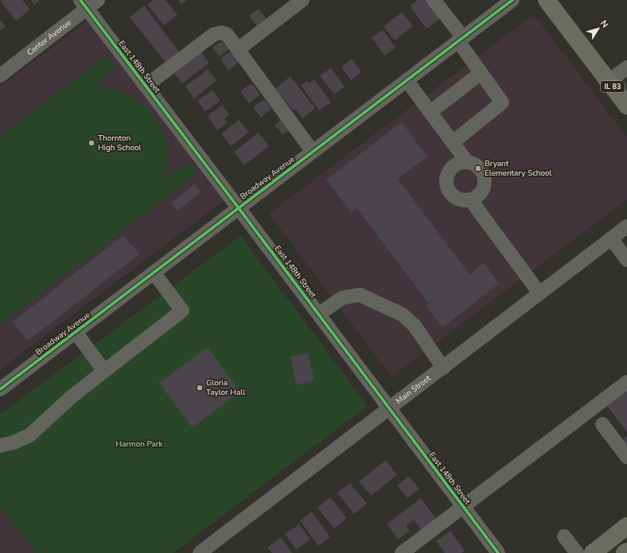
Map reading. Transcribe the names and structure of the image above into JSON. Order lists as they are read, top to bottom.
{
  "streets": {
    "main road": ["IL 83"],
    "street": [
      "Center Avenue",
      "East 148th Street",
      "Broadway Avenue",
      "Main Street"
    ]
  },
  "crossings": [
    ["Center Avenue", "East 148th Street"],
    ["East 148th Street", "Broadway Avenue"],
    ["East 148th Street", "Main Street"]
  ],
  "parks": ["Harmon Park"],
  "places": ["Thornton High School", "Bryant Elementary School", "Gloria Taylor Hall"],
  "north": "top right"
}
